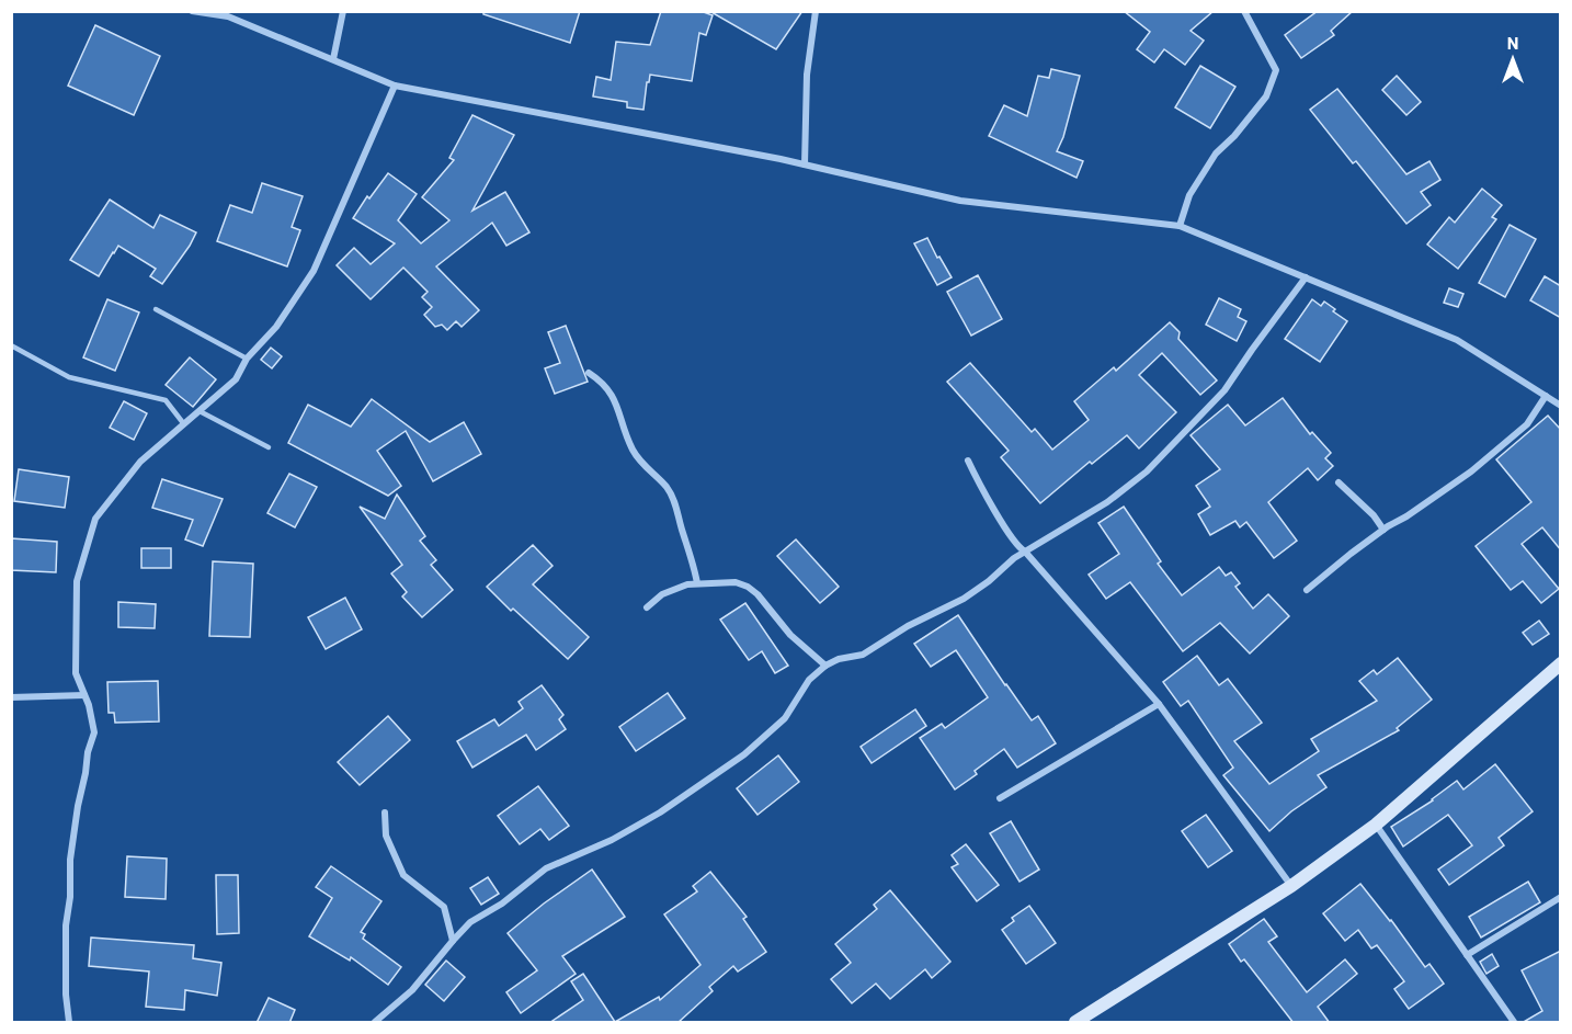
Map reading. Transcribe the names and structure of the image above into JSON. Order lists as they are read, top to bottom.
{
  "north": "top"
}
